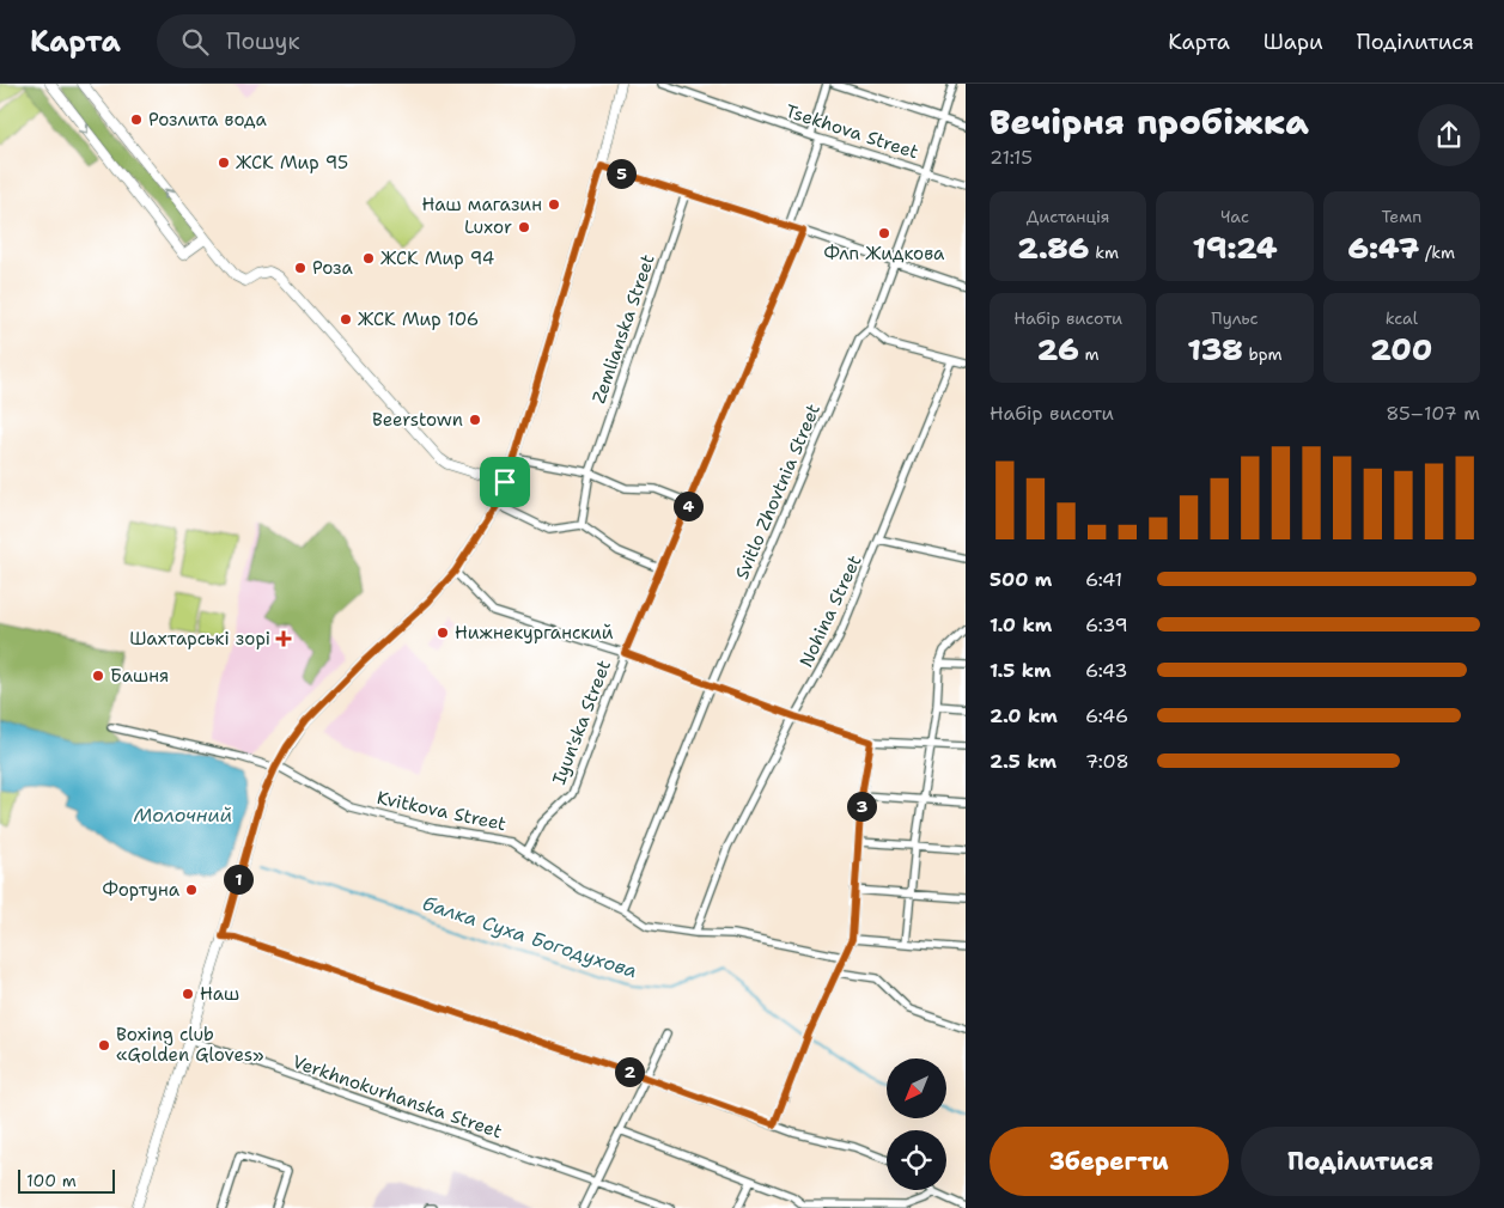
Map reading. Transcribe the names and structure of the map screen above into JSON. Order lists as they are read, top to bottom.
{
  "streets": {
    "street": [
      "Tsekhova Street",
      "Zemlianska Street",
      "Svitlo Zhovtnia Street",
      "Nohina Street",
      "Iyun'ska Street",
      "Kvitkova Street",
      "Verkhnokurhanska Street"
    ]
  },
  "crossings": [
    ["Tsekhova Street", "Svitlo Zhovtnia Street"],
    ["Svitlo Zhovtnia Street", "Kvitkova Street"],
    ["Nohina Street", "Kvitkova Street"],
    ["Iyun'ska Street", "Kvitkova Street"]
  ],
  "water": ["Молочний", "балка Суха Богодухова"],
  "places": {
    "other": [
      "Розлита вода",
      "ЖСК Мир 95",
      "Наш магазин",
      "Luxor",
      "Флп Жидкова",
      "ЖСК Мир 94",
      "Роза",
      "ЖСК Мир 106",
      "Beerstown",
      "Нижнекурганский",
      "Башня",
      "Фортуна",
      "Наш",
      "Boxing club «Golden Gloves»"
    ],
    "health": ["Шахтарські зорі"]
  },
  "scale_bar": "100 m",
  "north": "bottom left",
  "page": {
    "header": "Карта",
    "search": "Пошук",
    "nav": ["Карта", "Шари", "Поділитися"],
    "heading": ["Вечірня пробіжка", "21:15"],
    "pins": [
      "5",
      "4",
      "3",
      "1",
      "2"
    ],
    "stats": [
      ["Дистанція", "2.86 km"],
      ["Час", "19:24"],
      ["Темп", "6:47 /km"],
      ["Набір висоти", "26 m"],
      ["Пульс", "138 bpm"],
      ["kcal", "200"]
    ],
    "chart": ["Набір висоти", "85–107 m"],
    "list": [
      {
        "name": "500 m",
        "note": "6:41"
      },
      {
        "name": "1.0 km",
        "note": "6:39"
      },
      {
        "name": "1.5 km",
        "note": "6:43"
      },
      {
        "name": "2.0 km",
        "note": "6:46"
      },
      {
        "name": "2.5 km",
        "note": "7:08"
      }
    ],
    "buttons": ["Зберегти", "Поділитися"],
    "scale": "100 m"
  }
}
